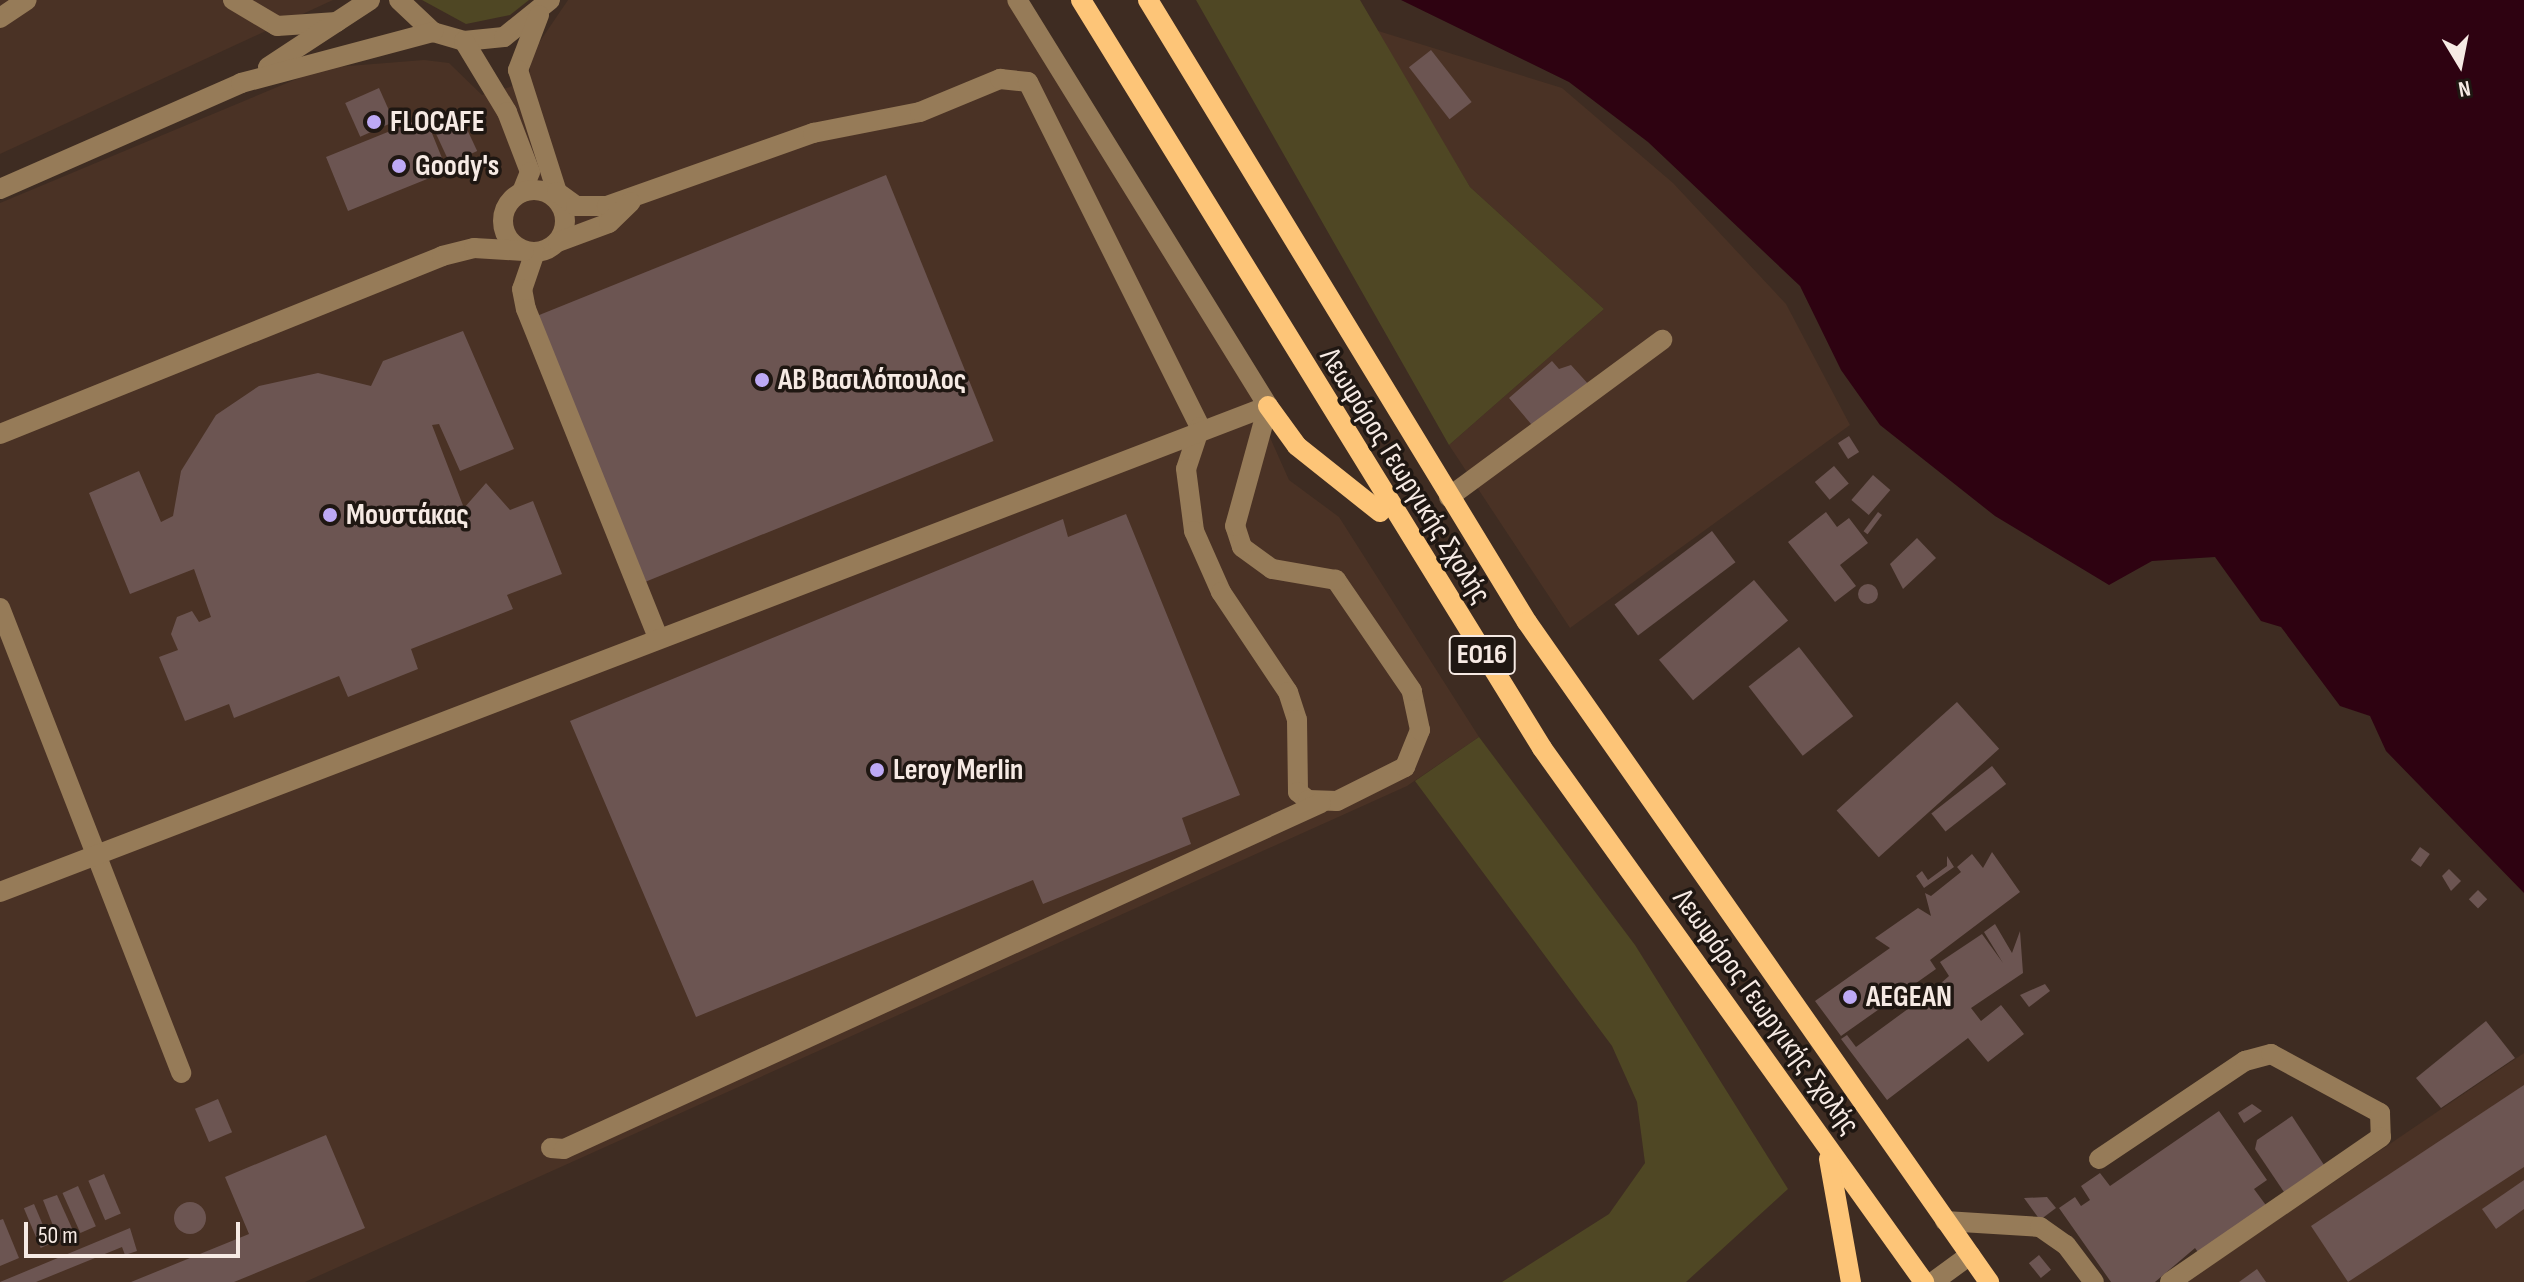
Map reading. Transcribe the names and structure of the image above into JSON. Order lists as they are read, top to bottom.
{
  "streets": {
    "main road": ["Λεωφόρος Γεωργικής Σχολής", "ΕΟ16"]
  },
  "crossings": [
    ["Λεωφόρος Γεωργικής Σχολής", "ΕΟ16"]
  ],
  "places": [
    "FLOCAFE",
    "Goody's",
    "ΑΒ Βασιλόπουλος",
    "Μουστάκας",
    "Leroy Merlin",
    "AEGEAN"
  ],
  "scale_bar": "50 m",
  "north": "bottom"
}
